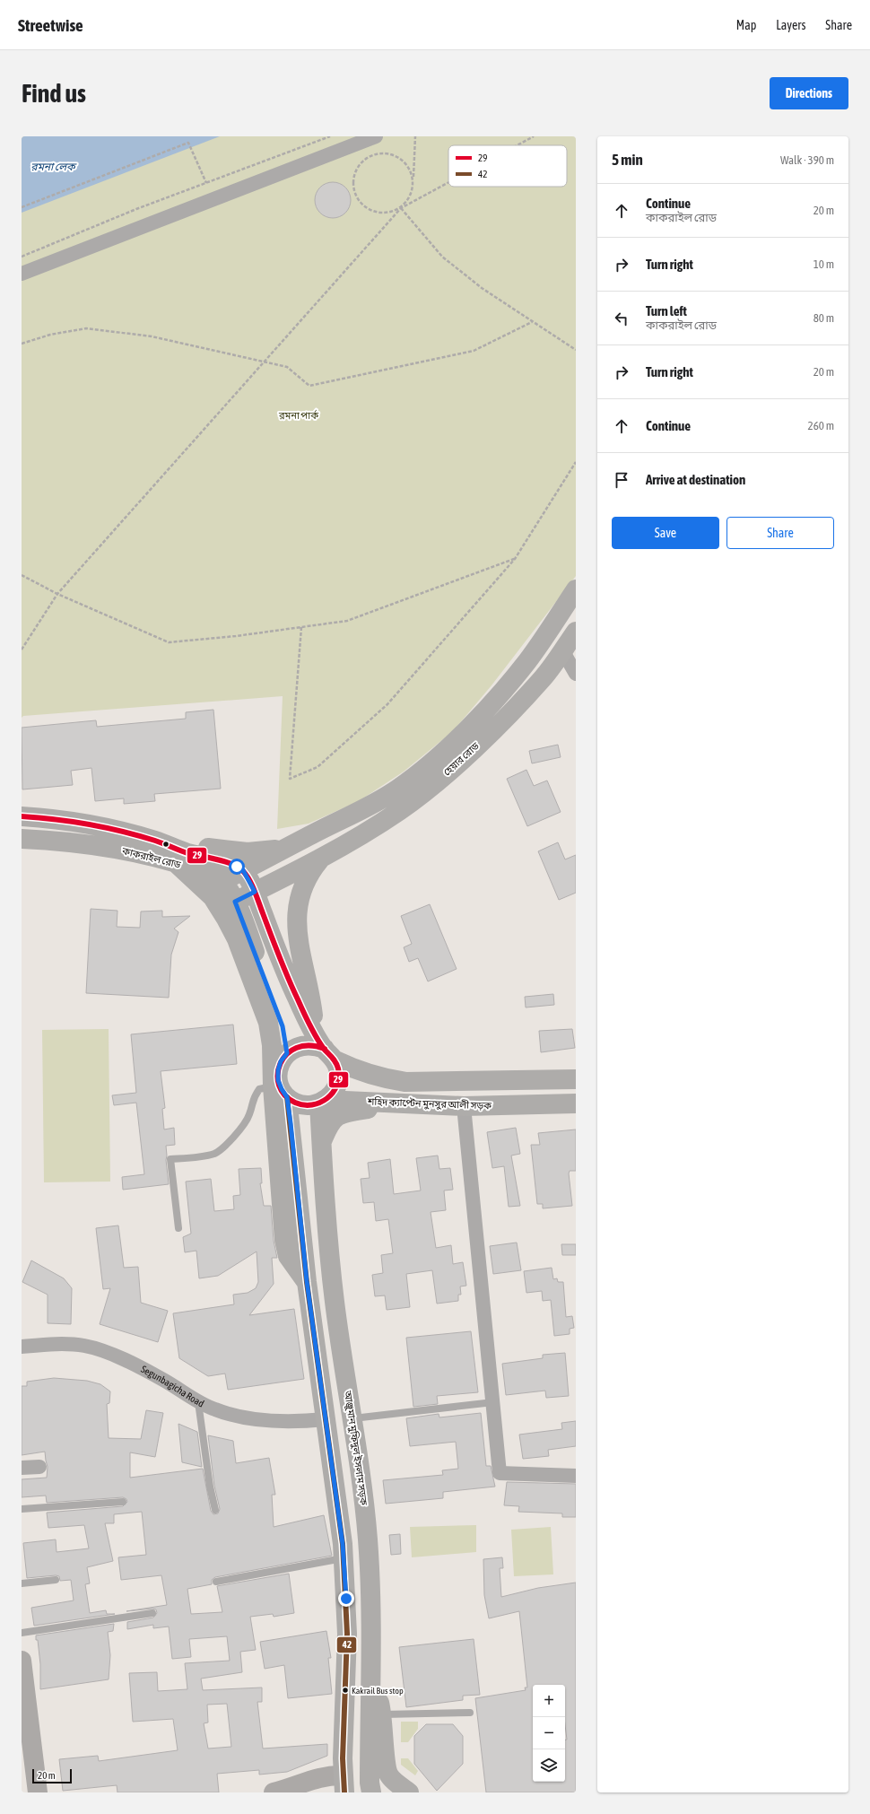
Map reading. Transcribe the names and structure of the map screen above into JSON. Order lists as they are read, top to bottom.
{
  "streets": {
    "main road": [
      "হেয়ার রোড",
      "কাকরাইল রোড",
      "শহিদ ক্যাপ্টেন মুনসুর আলী সড়ক",
      "আঞ্জুমান মুফিদুল ইসলাম সড়ক"
    ],
    "street": ["Segunbagicha Road"]
  },
  "crossings": [
    ["শহিদ ক্যাপ্টেন মুনসুর আলী সড়ক", "আঞ্জুমান মুফিদুল ইসলাম সড়ক"]
  ],
  "water": ["রমনা লেক"],
  "parks": ["রমনা পার্ক"],
  "places": ["Kakrail Bus stop"],
  "lines": ["transit line 29", "transit line 42"],
  "legend": ["29", "42"],
  "scale_bar": "20 m",
  "page": {
    "header": "Streetwise",
    "nav": ["Map", "Layers", "Share"],
    "buttons": [
      "Directions",
      ["Save", "Share"]
    ],
    "title": "Find us",
    "heading": ["5 min", "Walk · 390 m"],
    "list": [
      ["Continue", "কাকরাইল রোড", "20 m"],
      ["Turn right", "10 m"],
      ["Turn left", "কাকরাইল রোড", "80 m"],
      ["Turn right", "20 m"],
      ["Continue", "260 m"],
      "Arrive at destination"
    ],
    "map_buttons": ["+", "−"],
    "scale": "20 m"
  }
}
